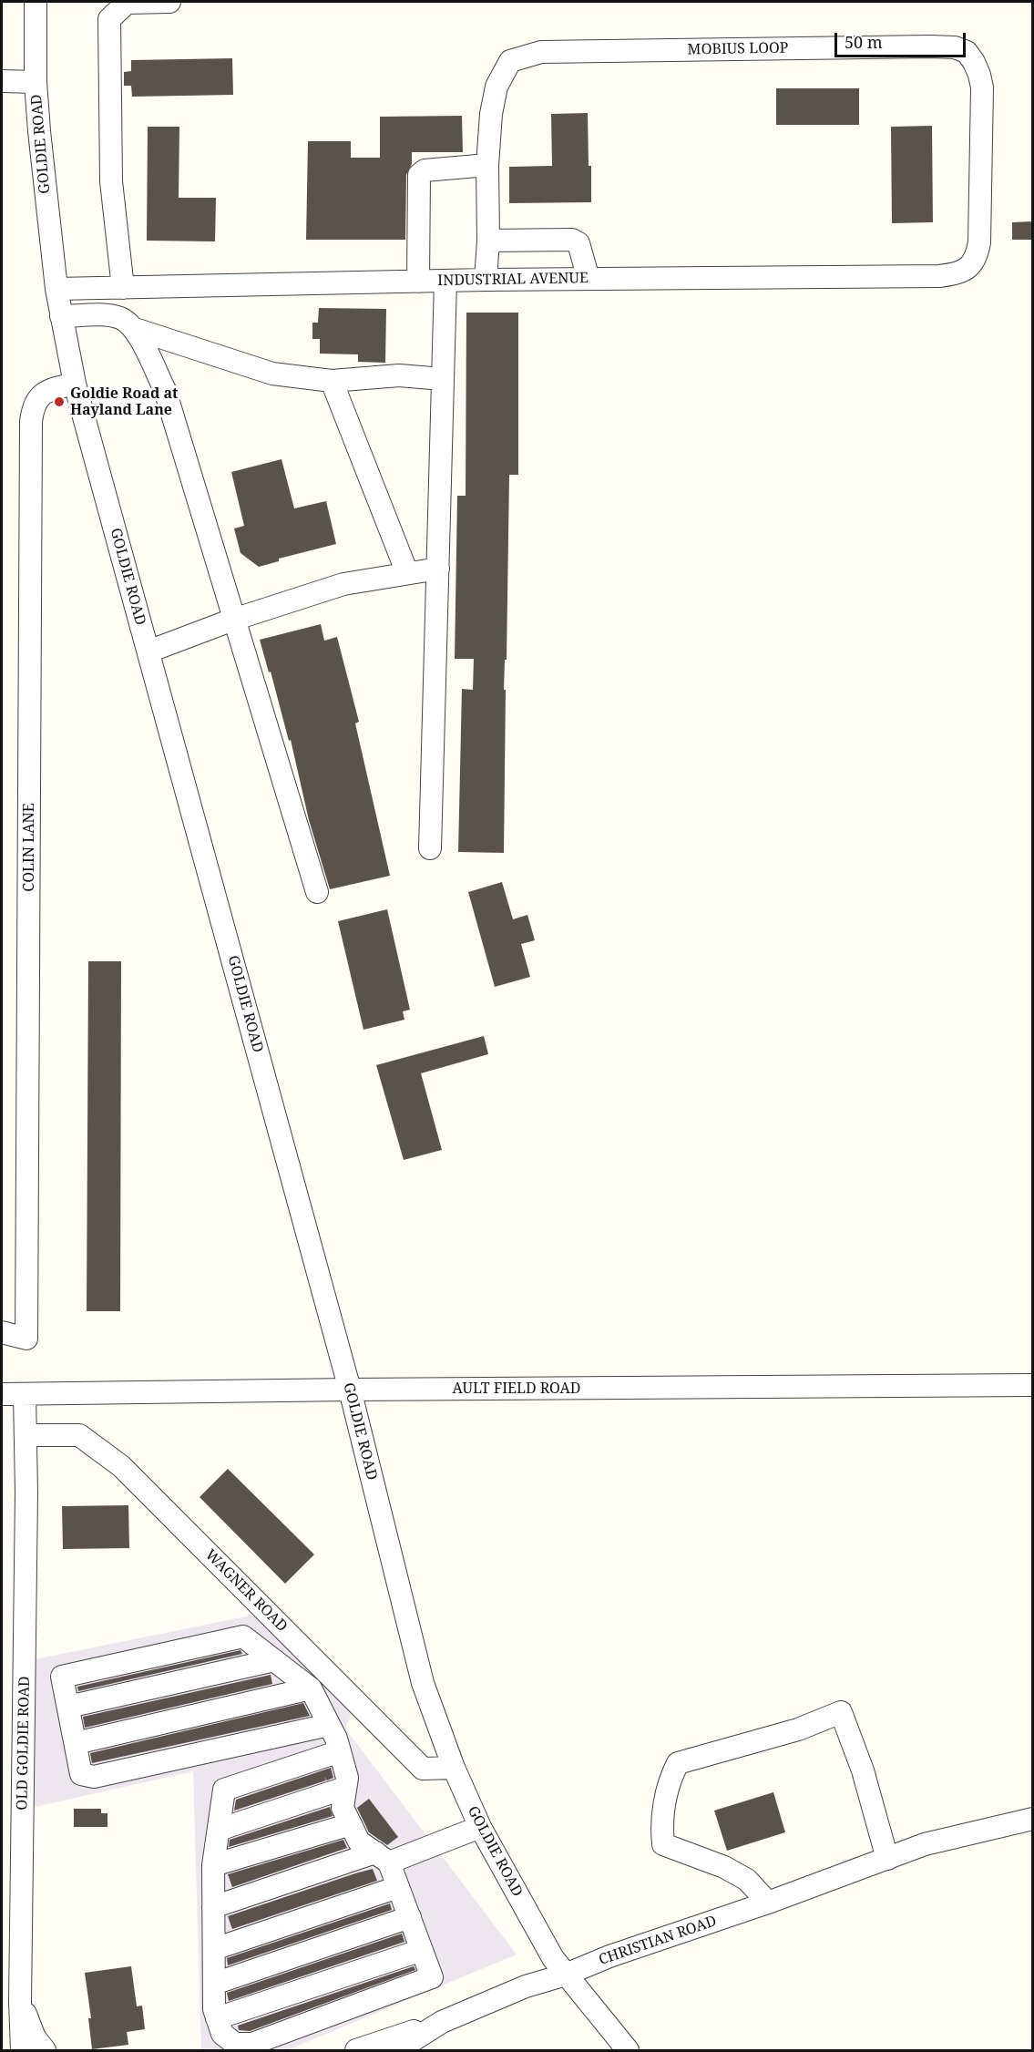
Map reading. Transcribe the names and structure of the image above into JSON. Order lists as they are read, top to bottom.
{
  "streets": {
    "street": [
      "MOBIUS LOOP",
      "GOLDIE ROAD",
      "INDUSTRIAL AVENUE",
      "COLIN LANE",
      "AULT FIELD ROAD",
      "WAGNER ROAD",
      "OLD GOLDIE ROAD",
      "CHRISTIAN ROAD"
    ]
  },
  "crossings": [
    ["MOBIUS LOOP", "INDUSTRIAL AVENUE"],
    ["GOLDIE ROAD", "INDUSTRIAL AVENUE"],
    ["GOLDIE ROAD", "COLIN LANE"],
    ["GOLDIE ROAD", "AULT FIELD ROAD"],
    ["GOLDIE ROAD", "WAGNER ROAD"],
    ["GOLDIE ROAD", "CHRISTIAN ROAD"],
    ["WAGNER ROAD", "OLD GOLDIE ROAD"]
  ],
  "places": ["Goldie Road at Hayland Lane"],
  "scale_bar": "50 m"
}
